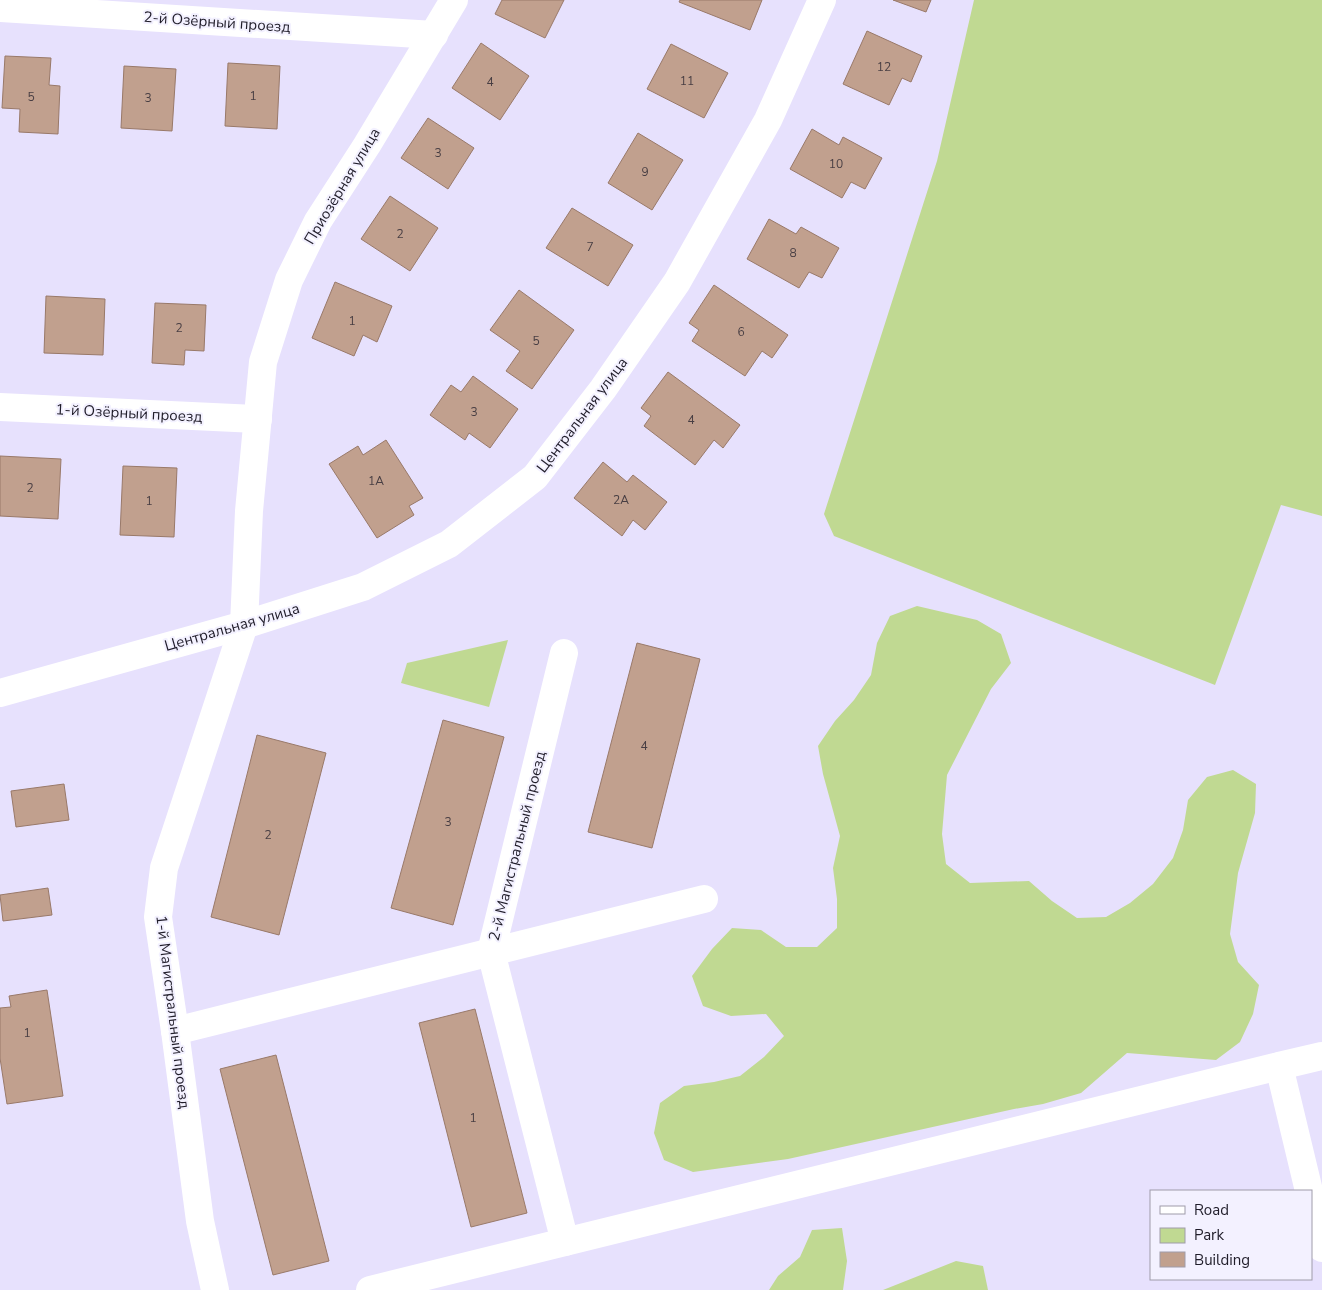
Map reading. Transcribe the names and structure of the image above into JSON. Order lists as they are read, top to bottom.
{
  "streets": {
    "street": [
      "2-й Озёрный проезд",
      "Приозёрная улица",
      "1-й Озёрный проезд",
      "Центральная улица",
      "2-й Магистральный проезд",
      "1-й Магистральный проезд"
    ]
  },
  "crossings": [
    ["2-й Озёрный проезд", "Приозёрная улица"],
    ["Приозёрная улица", "1-й Озёрный проезд"],
    ["Приозёрная улица", "Центральная улица"],
    ["Приозёрная улица", "1-й Магистральный проезд"],
    ["Центральная улица", "1-й Магистральный проезд"]
  ],
  "house_numbers": [
    "12",
    "11",
    "4",
    "1",
    "5",
    "3",
    "3",
    "10",
    "9",
    "2",
    "7",
    "8",
    "1",
    "2",
    "6",
    "5",
    "3",
    "4",
    "1А",
    "2",
    "2А",
    "1",
    "4",
    "3",
    "2",
    "1",
    "1"
  ],
  "legend": ["Road", "Park", "Building"]
}
